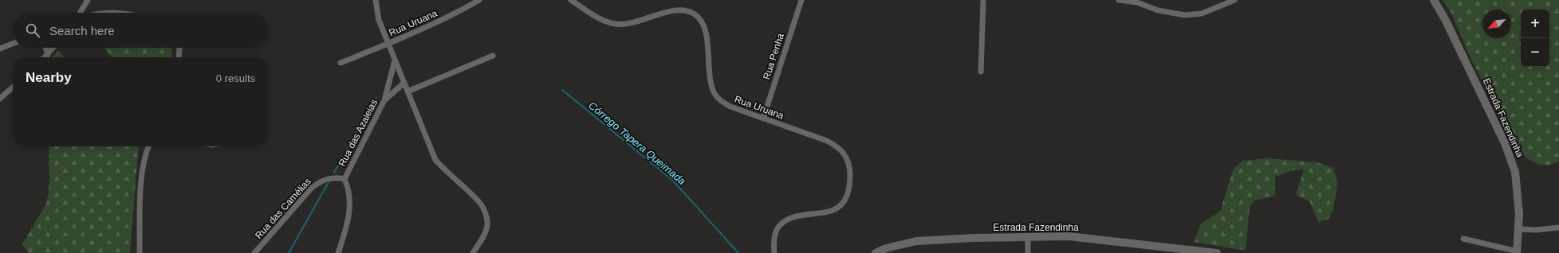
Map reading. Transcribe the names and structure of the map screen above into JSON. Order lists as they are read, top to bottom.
{
  "streets": {
    "street": [
      "Rua Uruana",
      "Rua Penha",
      "Estrada Fazendinha",
      "Rua das Azaleias",
      "Rua das Camélias"
    ]
  },
  "crossings": [
    ["Rua Uruana", "Rua Penha"],
    ["Rua das Azaleias", "Rua das Camélias"]
  ],
  "water": ["Córrego Tapera Queimada"],
  "north": "bottom left",
  "page": {
    "map_buttons": ["+", "−"],
    "search": "Search here",
    "heading": ["Nearby", "0 results"]
  }
}
